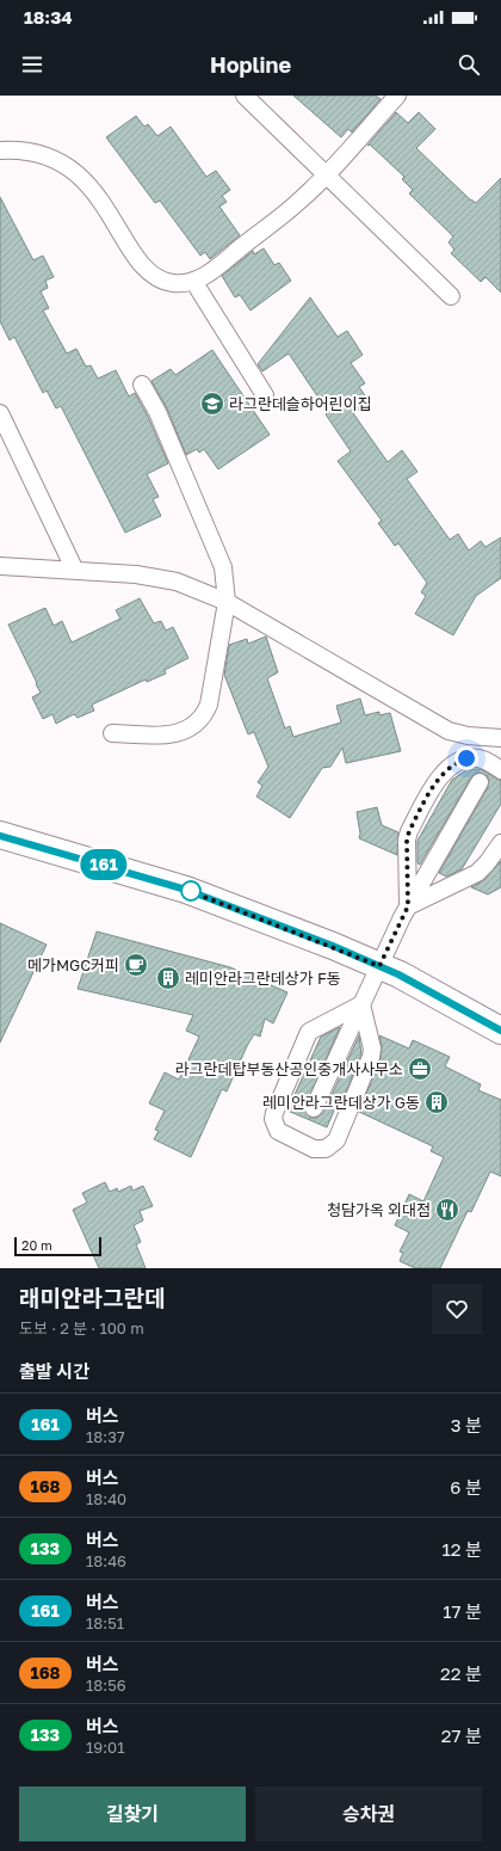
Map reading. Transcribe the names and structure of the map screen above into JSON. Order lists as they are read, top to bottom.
{
  "places": {
    "school or university": ["라그란데슬하어린이집"],
    "cafe": ["메가MGC커피"],
    "building": ["레미안라그란데상가 F동", "레미안라그란데상가 G동"],
    "office": ["라그란데탑부동산공인중개사사무소"],
    "restaurant": ["청담가옥 외대점"]
  },
  "lines": ["bus line 161"],
  "scale_bar": "20 m",
  "page": {
    "status": "18:34",
    "header": "Hopline",
    "on_map": "161",
    "scale": "20 m",
    "heading": [
      ["래미안라그란데", "도보 · 2 분 · 100 m"],
      "출발 시간"
    ],
    "list": [
      {
        "mark": "161",
        "name": "버스",
        "note": "18:37",
        "value": "3 분"
      },
      {
        "mark": "168",
        "name": "버스",
        "note": "18:40",
        "value": "6 분"
      },
      {
        "mark": "133",
        "name": "버스",
        "note": "18:46",
        "value": "12 분"
      },
      {
        "mark": "161",
        "name": "버스",
        "note": "18:51",
        "value": "17 분"
      },
      {
        "mark": "168",
        "name": "버스",
        "note": "18:56",
        "value": "22 분"
      },
      {
        "mark": "133",
        "name": "버스",
        "note": "19:01",
        "value": "27 분"
      }
    ],
    "buttons": ["길찾기", "승차권"]
  }
}
